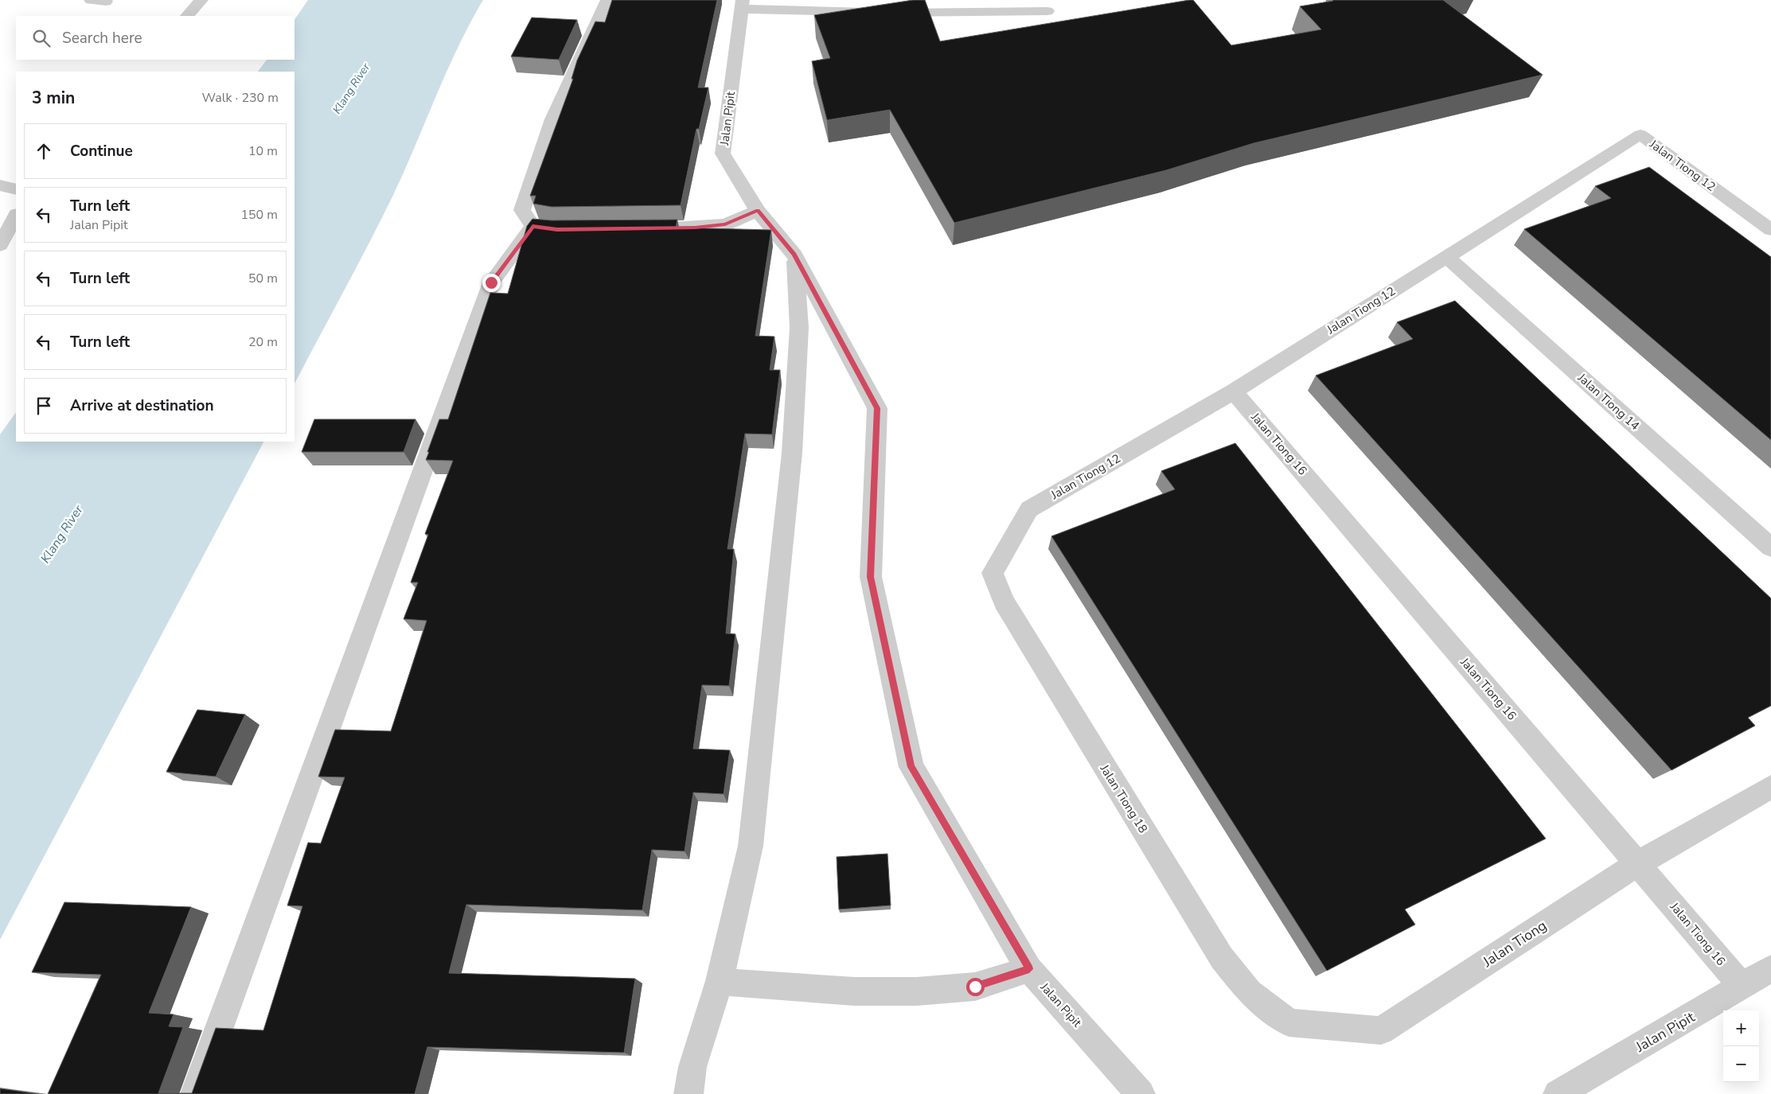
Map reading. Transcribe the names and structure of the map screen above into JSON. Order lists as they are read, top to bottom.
{
  "streets": {
    "street": [
      "Jalan Pipit",
      "Jalan Tiong 12",
      "Jalan Tiong 14",
      "Jalan Tiong 16",
      "Jalan Tiong 18",
      "Jalan Tiong"
    ]
  },
  "crossings": [
    ["Jalan Pipit", "Jalan Tiong 16"],
    ["Jalan Tiong 12", "Jalan Tiong 14"],
    ["Jalan Tiong 12", "Jalan Tiong 16"],
    ["Jalan Tiong 12", "Jalan Tiong 18"],
    ["Jalan Tiong 16", "Jalan Tiong"],
    ["Jalan Tiong 18", "Jalan Tiong"]
  ],
  "water": ["Klang River"],
  "page": {
    "search": "Search here",
    "heading": ["3 min", "Walk · 230 m"],
    "list": [
      ["Continue", "10 m"],
      ["Turn left", "Jalan Pipit", "150 m"],
      ["Turn left", "50 m"],
      ["Turn left", "20 m"],
      "Arrive at destination"
    ],
    "map_buttons": ["+", "−"]
  }
}
